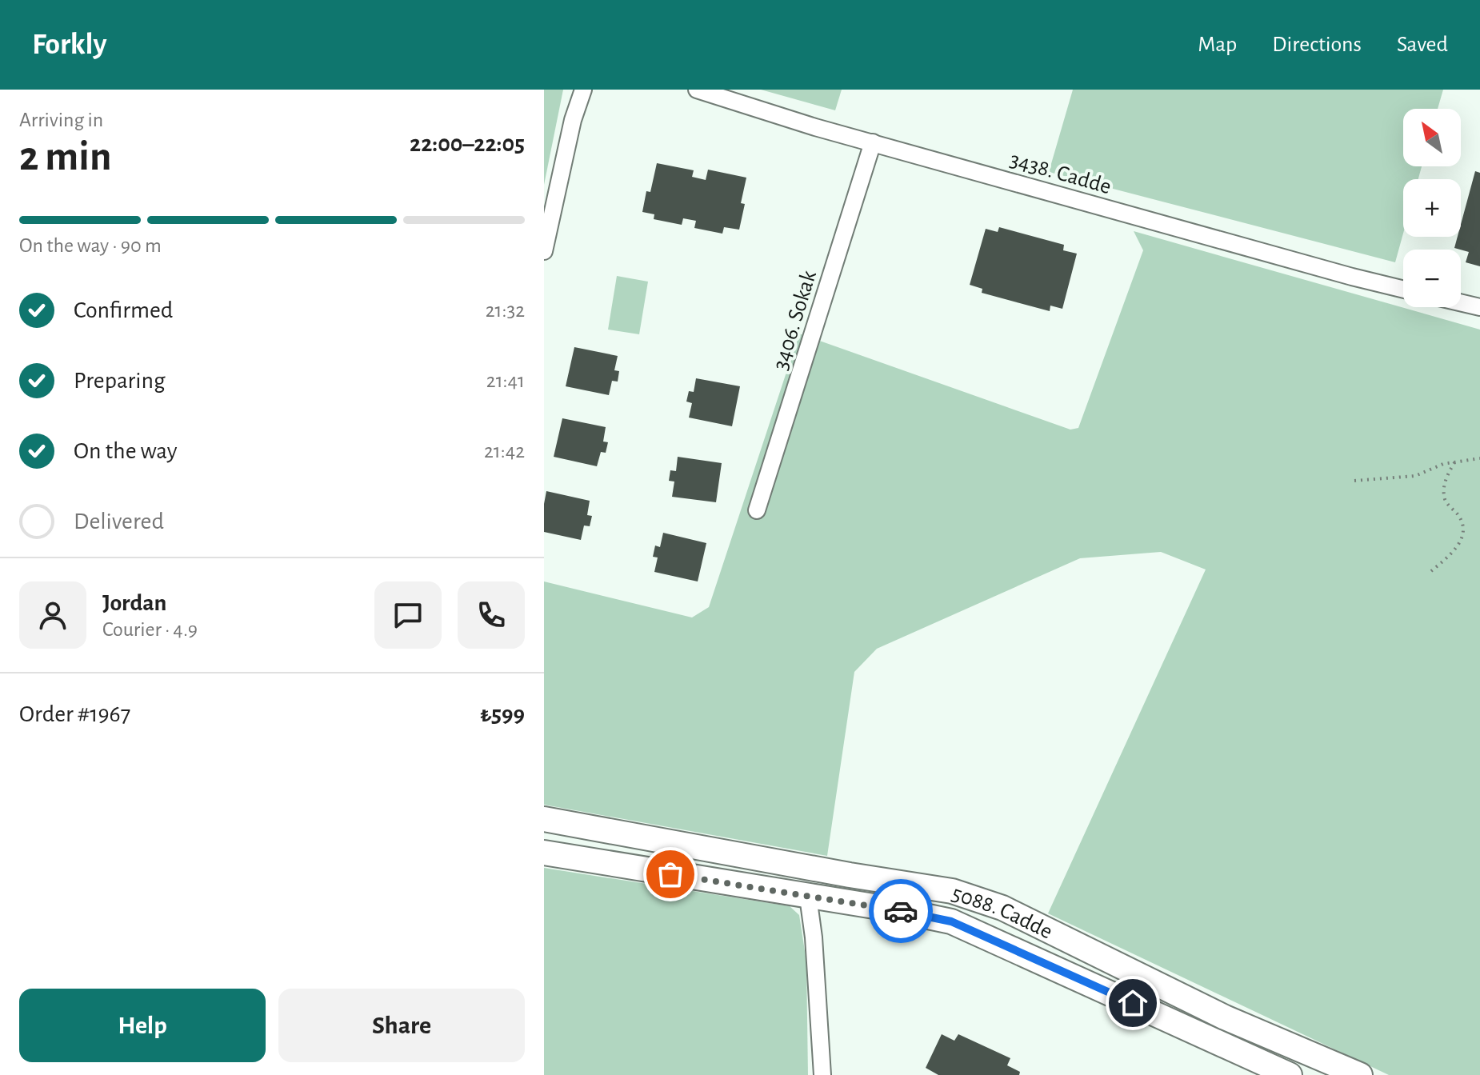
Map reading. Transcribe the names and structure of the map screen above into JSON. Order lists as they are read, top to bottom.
{
  "streets": {
    "street": ["3438. Cadde", "3406. Sokak", "5088. Cadde"]
  },
  "crossings": [
    ["3438. Cadde", "3406. Sokak"]
  ],
  "north": "top left",
  "page": {
    "header": "Forkly",
    "nav": ["Map", "Directions", "Saved"],
    "heading": ["2 min", "Arriving in", "22:00–22:05"],
    "panel": [
      "Jordan",
      "Courier · 4.9",
      "Order #1967",
      "₺599"
    ],
    "map_buttons": ["+", "−"],
    "bar": "On the way · 90 m",
    "list": [
      ["Confirmed", "21:32"],
      ["Preparing", "21:41"],
      ["On the way", "21:42"],
      "Delivered"
    ],
    "buttons": ["Help", "Share"]
  }
}
